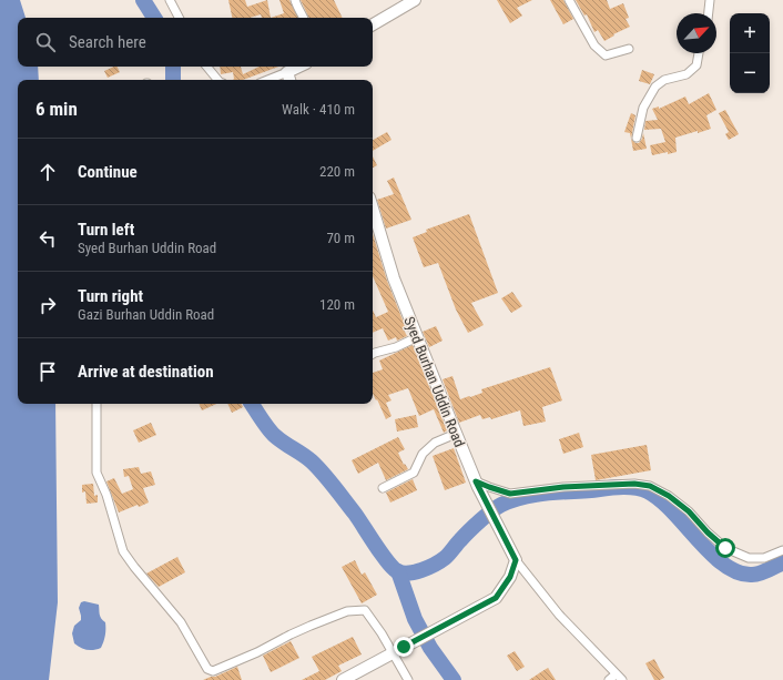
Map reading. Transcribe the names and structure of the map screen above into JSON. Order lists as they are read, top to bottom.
{
  "streets": {
    "street": ["Syed Burhan Uddin Road"]
  },
  "north": "top right",
  "page": {
    "map_buttons": ["+", "−"],
    "search": "Search here",
    "heading": ["6 min", "Walk · 410 m"],
    "list": [
      ["Continue", "220 m"],
      ["Turn left", "Syed Burhan Uddin Road", "70 m"],
      ["Turn right", "Gazi Burhan Uddin Road", "120 m"],
      "Arrive at destination"
    ]
  }
}
